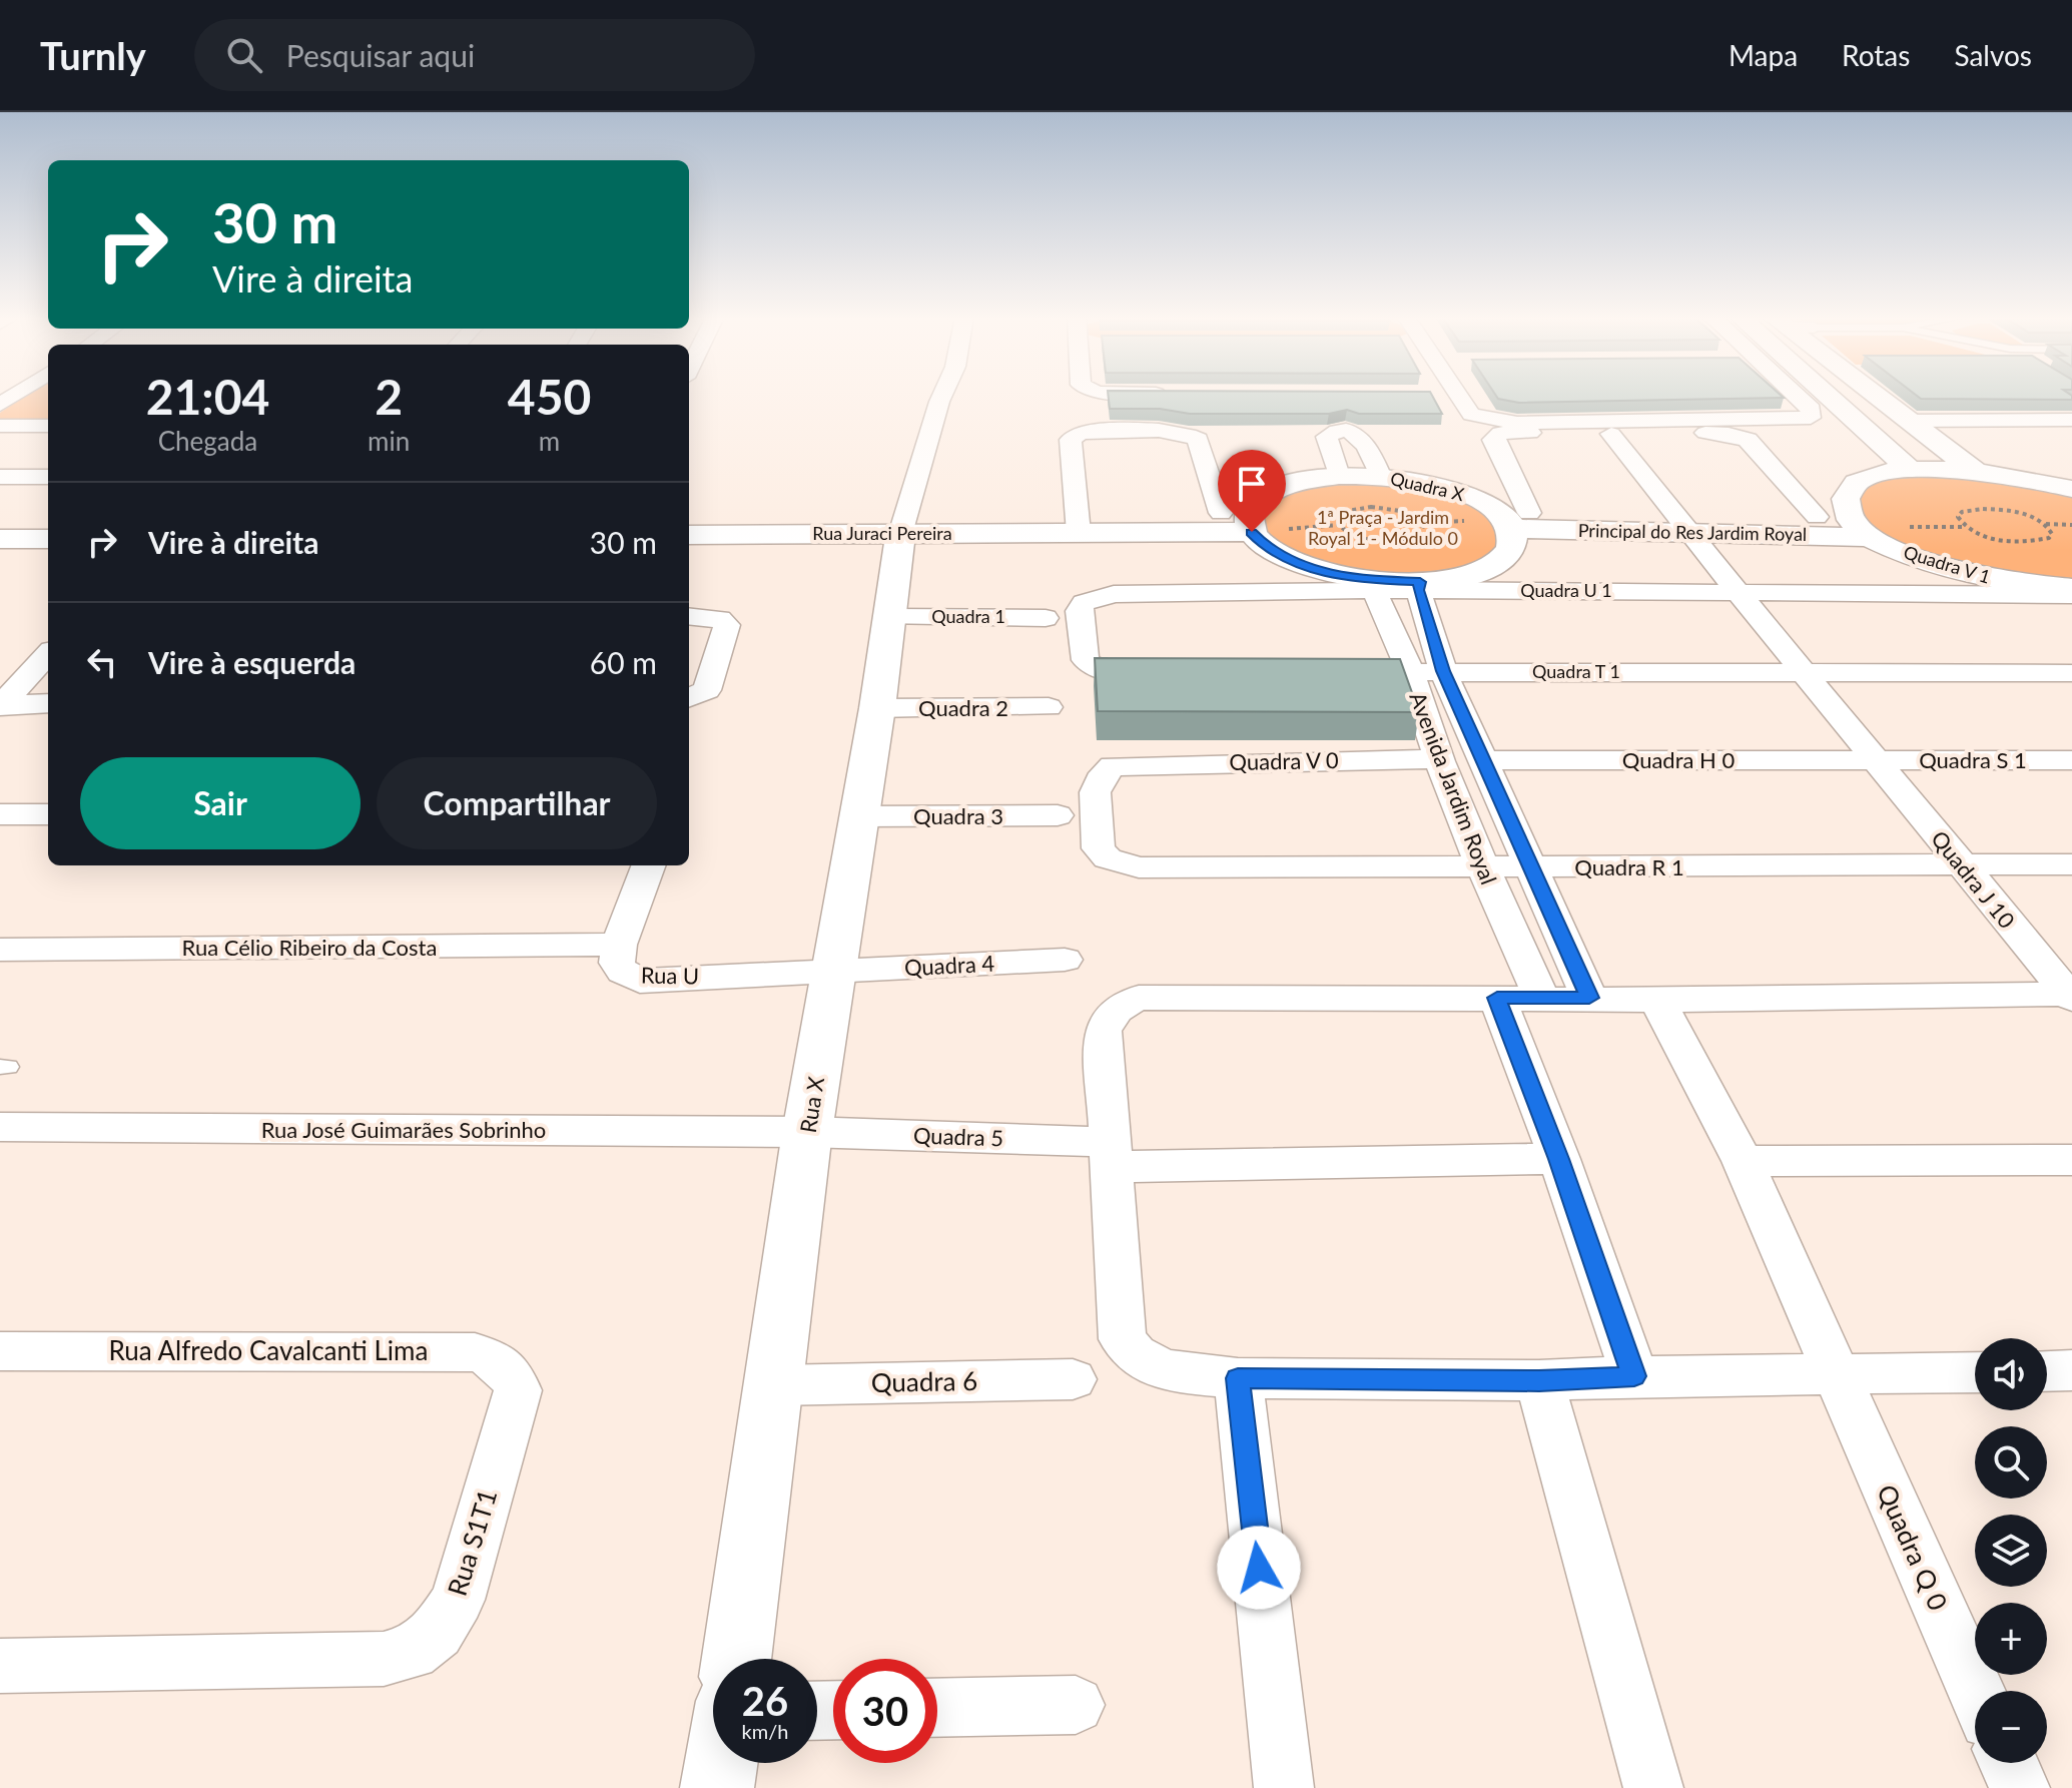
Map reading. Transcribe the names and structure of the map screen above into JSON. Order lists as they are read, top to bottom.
{
  "streets": {
    "street": [
      "Quadra X",
      "Principal do Res Jardim Royal",
      "Rua Juraci Pereira",
      "Quadra V 1",
      "Quadra U 1",
      "Quadra 1",
      "Quadra T 1",
      "Quadra 2",
      "Quadra H 0",
      "Quadra S 1",
      "Quadra V 0",
      "Avenida Jardim Royal",
      "Quadra 3",
      "Quadra R 1",
      "Quadra J 10",
      "Rua Célio Ribeiro da Costa",
      "Quadra 4",
      "Rua U",
      "Rua X",
      "Rua José Guimarães Sobrinho",
      "Quadra 5",
      "Rua Alfredo Cavalcanti Lima",
      "Quadra 6",
      "Rua S1T1",
      "Quadra Q 0"
    ]
  },
  "crossings": [
    ["Quadra X", "Principal do Res Jardim Royal"],
    ["Quadra X", "Rua Juraci Pereira"],
    ["Principal do Res Jardim Royal", "Quadra V 1"],
    ["Principal do Res Jardim Royal", "Quadra J 10"],
    ["Rua Juraci Pereira", "Rua X"],
    ["Quadra V 1", "Quadra U 1"],
    ["Quadra U 1", "Avenida Jardim Royal"],
    ["Quadra U 1", "Quadra J 10"],
    ["Quadra 1", "Rua X"],
    ["Quadra T 1", "Avenida Jardim Royal"],
    ["Quadra T 1", "Quadra J 10"],
    ["Quadra 2", "Rua X"],
    ["Quadra H 0", "Quadra S 1"],
    ["Quadra H 0", "Avenida Jardim Royal"],
    ["Quadra H 0", "Quadra J 10"],
    ["Quadra S 1", "Quadra J 10"],
    ["Quadra V 0", "Avenida Jardim Royal"],
    ["Quadra V 0", "Quadra R 1"],
    ["Avenida Jardim Royal", "Quadra R 1"],
    ["Quadra 3", "Rua X"],
    ["Quadra R 1", "Quadra J 10"],
    ["Rua Célio Ribeiro da Costa", "Rua U"],
    ["Quadra 4", "Rua U"],
    ["Quadra 4", "Rua X"],
    ["Rua U", "Rua X"],
    ["Rua X", "Rua José Guimarães Sobrinho"],
    ["Rua X", "Quadra 5"],
    ["Rua X", "Quadra 6"],
    ["Rua José Guimarães Sobrinho", "Quadra 5"],
    ["Rua Alfredo Cavalcanti Lima", "Rua S1T1"]
  ],
  "parks": ["1ª Praça - Jardim Royal 1 - Módulo 0"],
  "page": {
    "header": "Turnly",
    "search": "Pesquisar aqui",
    "nav": ["Mapa", "Rotas", "Salvos"],
    "turn": ["30 m", "Vire à direita"],
    "eta": [
      "21:04",
      "Chegada",
      "2",
      "min",
      "450",
      "m"
    ],
    "list": [
      {
        "name": "Vire à direita",
        "value": "30 m"
      },
      {
        "name": "Vire à esquerda",
        "value": "60 m"
      }
    ],
    "buttons": ["Sair", "Compartilhar"],
    "map_buttons": ["+", "−"],
    "speed": "26 km/h",
    "limit": "30"
  }
}
